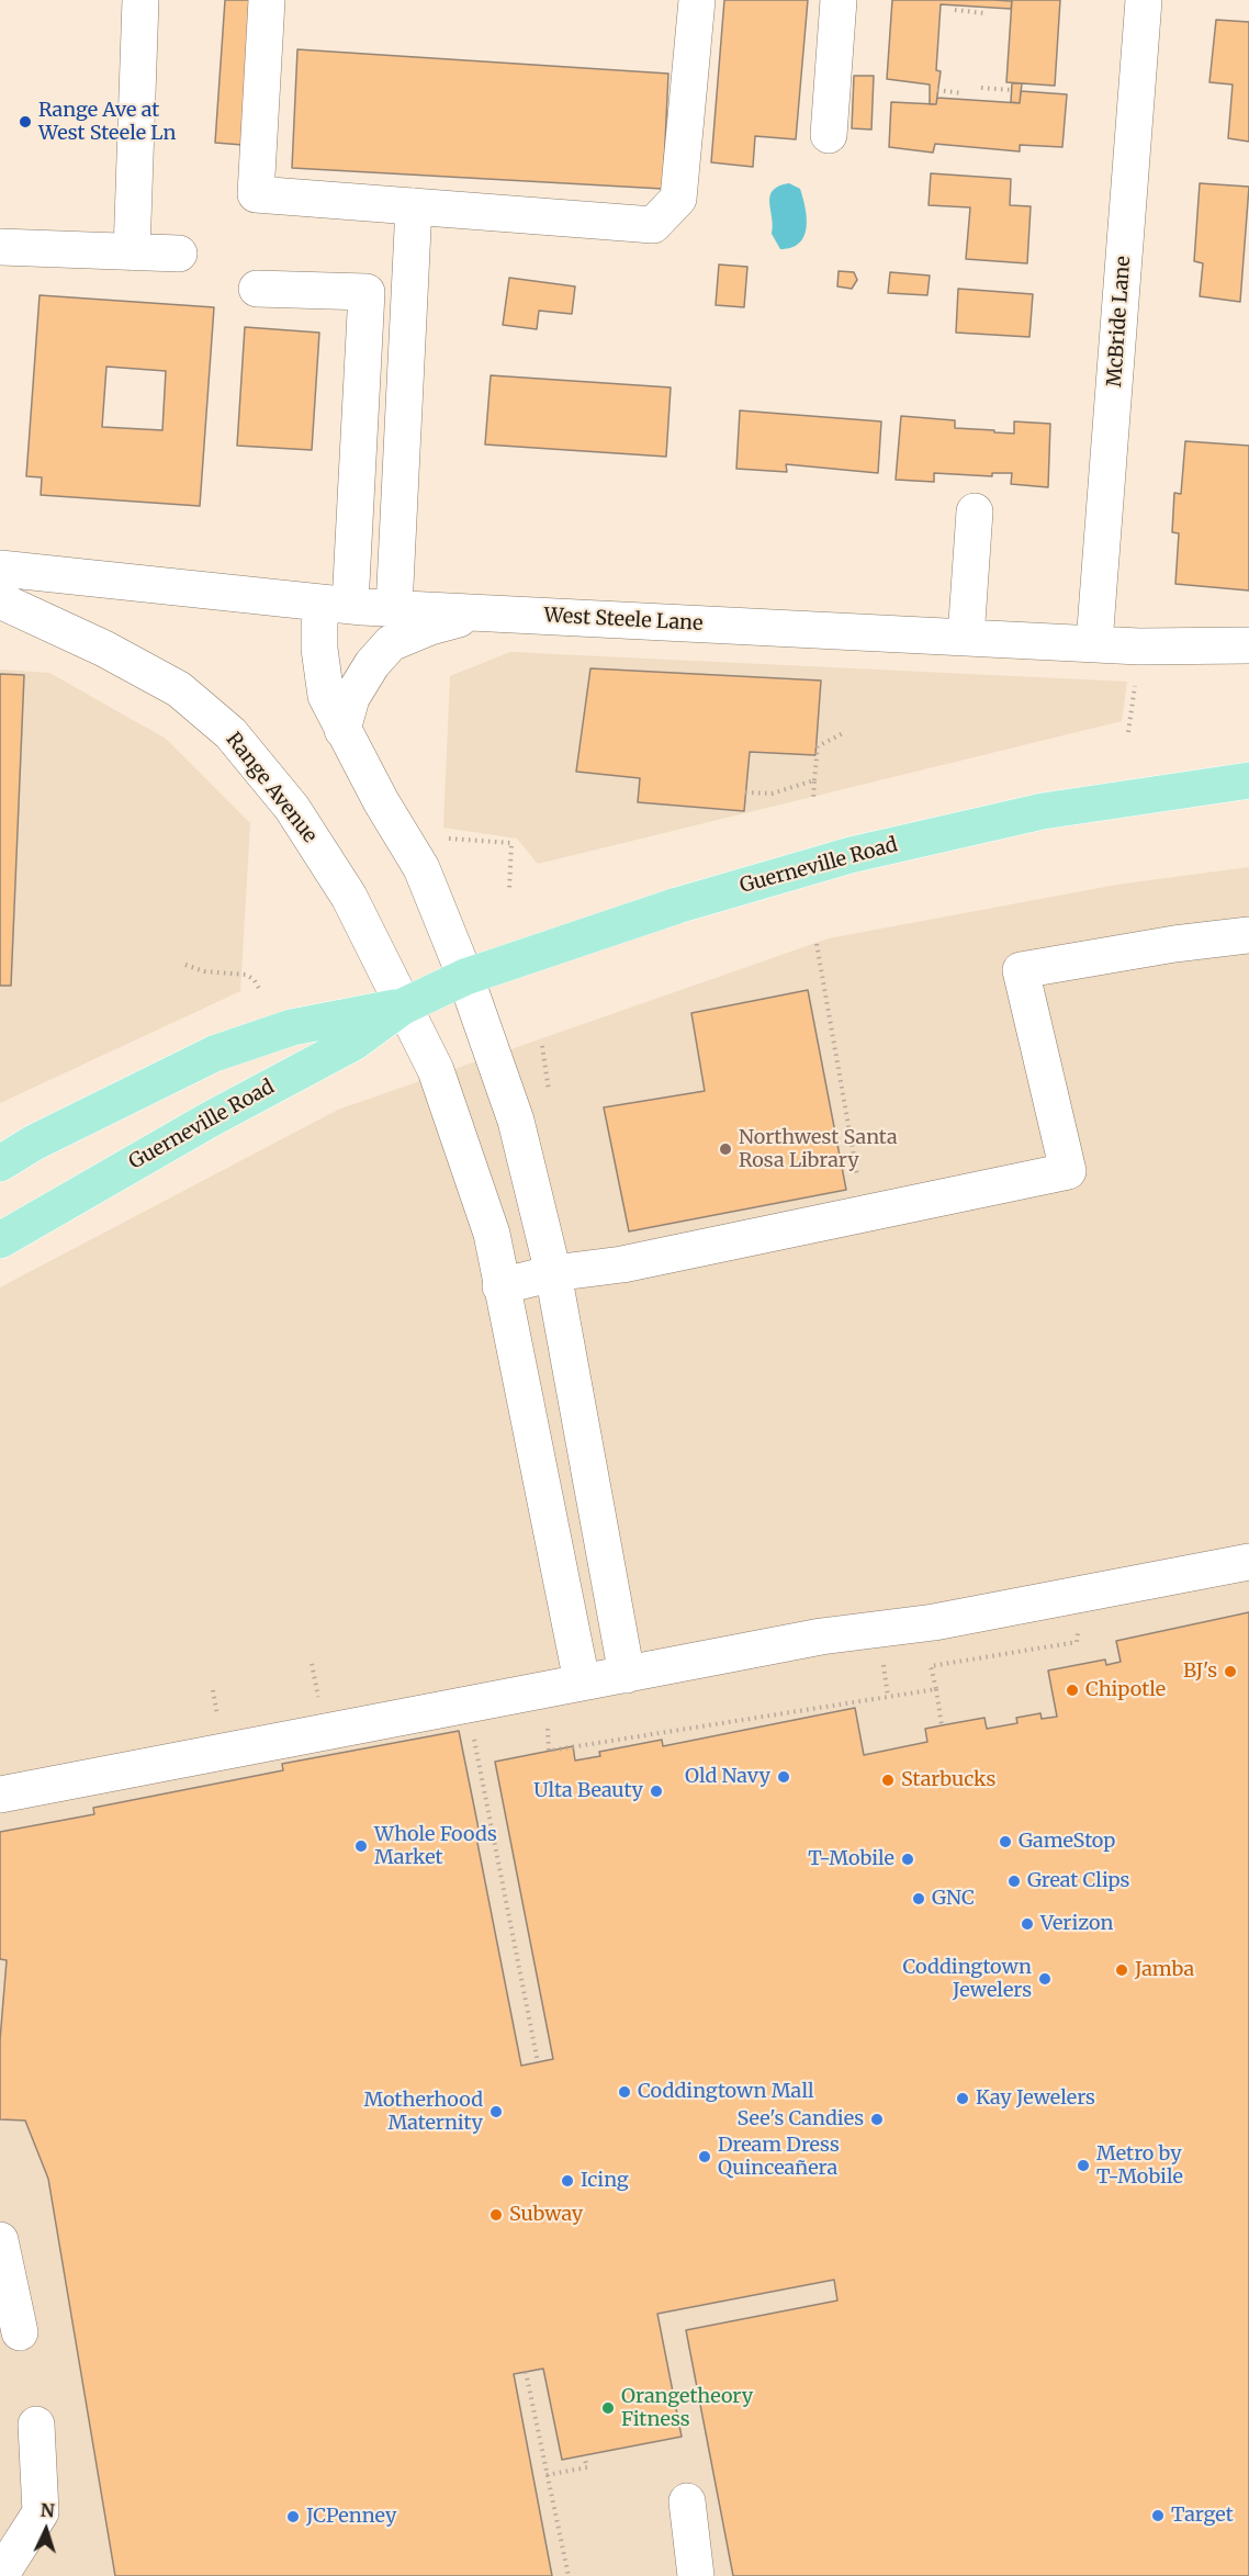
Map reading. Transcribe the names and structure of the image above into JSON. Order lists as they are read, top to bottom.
{
  "streets": {
    "main road": ["Guerneville Road"],
    "street": ["McBride Lane", "West Steele Lane", "Range Avenue"]
  },
  "crossings": [
    ["McBride Lane", "West Steele Lane"],
    ["Range Avenue", "Guerneville Road"]
  ],
  "places": [
    "Range Ave at West Steele Ln",
    "Northwest Santa Rosa Library",
    "BJ's",
    "Chipotle",
    "Old Navy",
    "Starbucks",
    "Ulta Beauty",
    "GameStop",
    "Whole Foods Market",
    "T-Mobile",
    "Great Clips",
    "GNC",
    "Verizon",
    "Jamba",
    "Coddingtown Jewelers",
    "Coddingtown Mall",
    "Kay Jewelers",
    "Motherhood Maternity",
    "See's Candies",
    "Dream Dress Quinceañera",
    "Metro by T-Mobile",
    "Icing",
    "Subway",
    "Orangetheory Fitness",
    "Target",
    "JCPenney"
  ],
  "north": "top"
}
